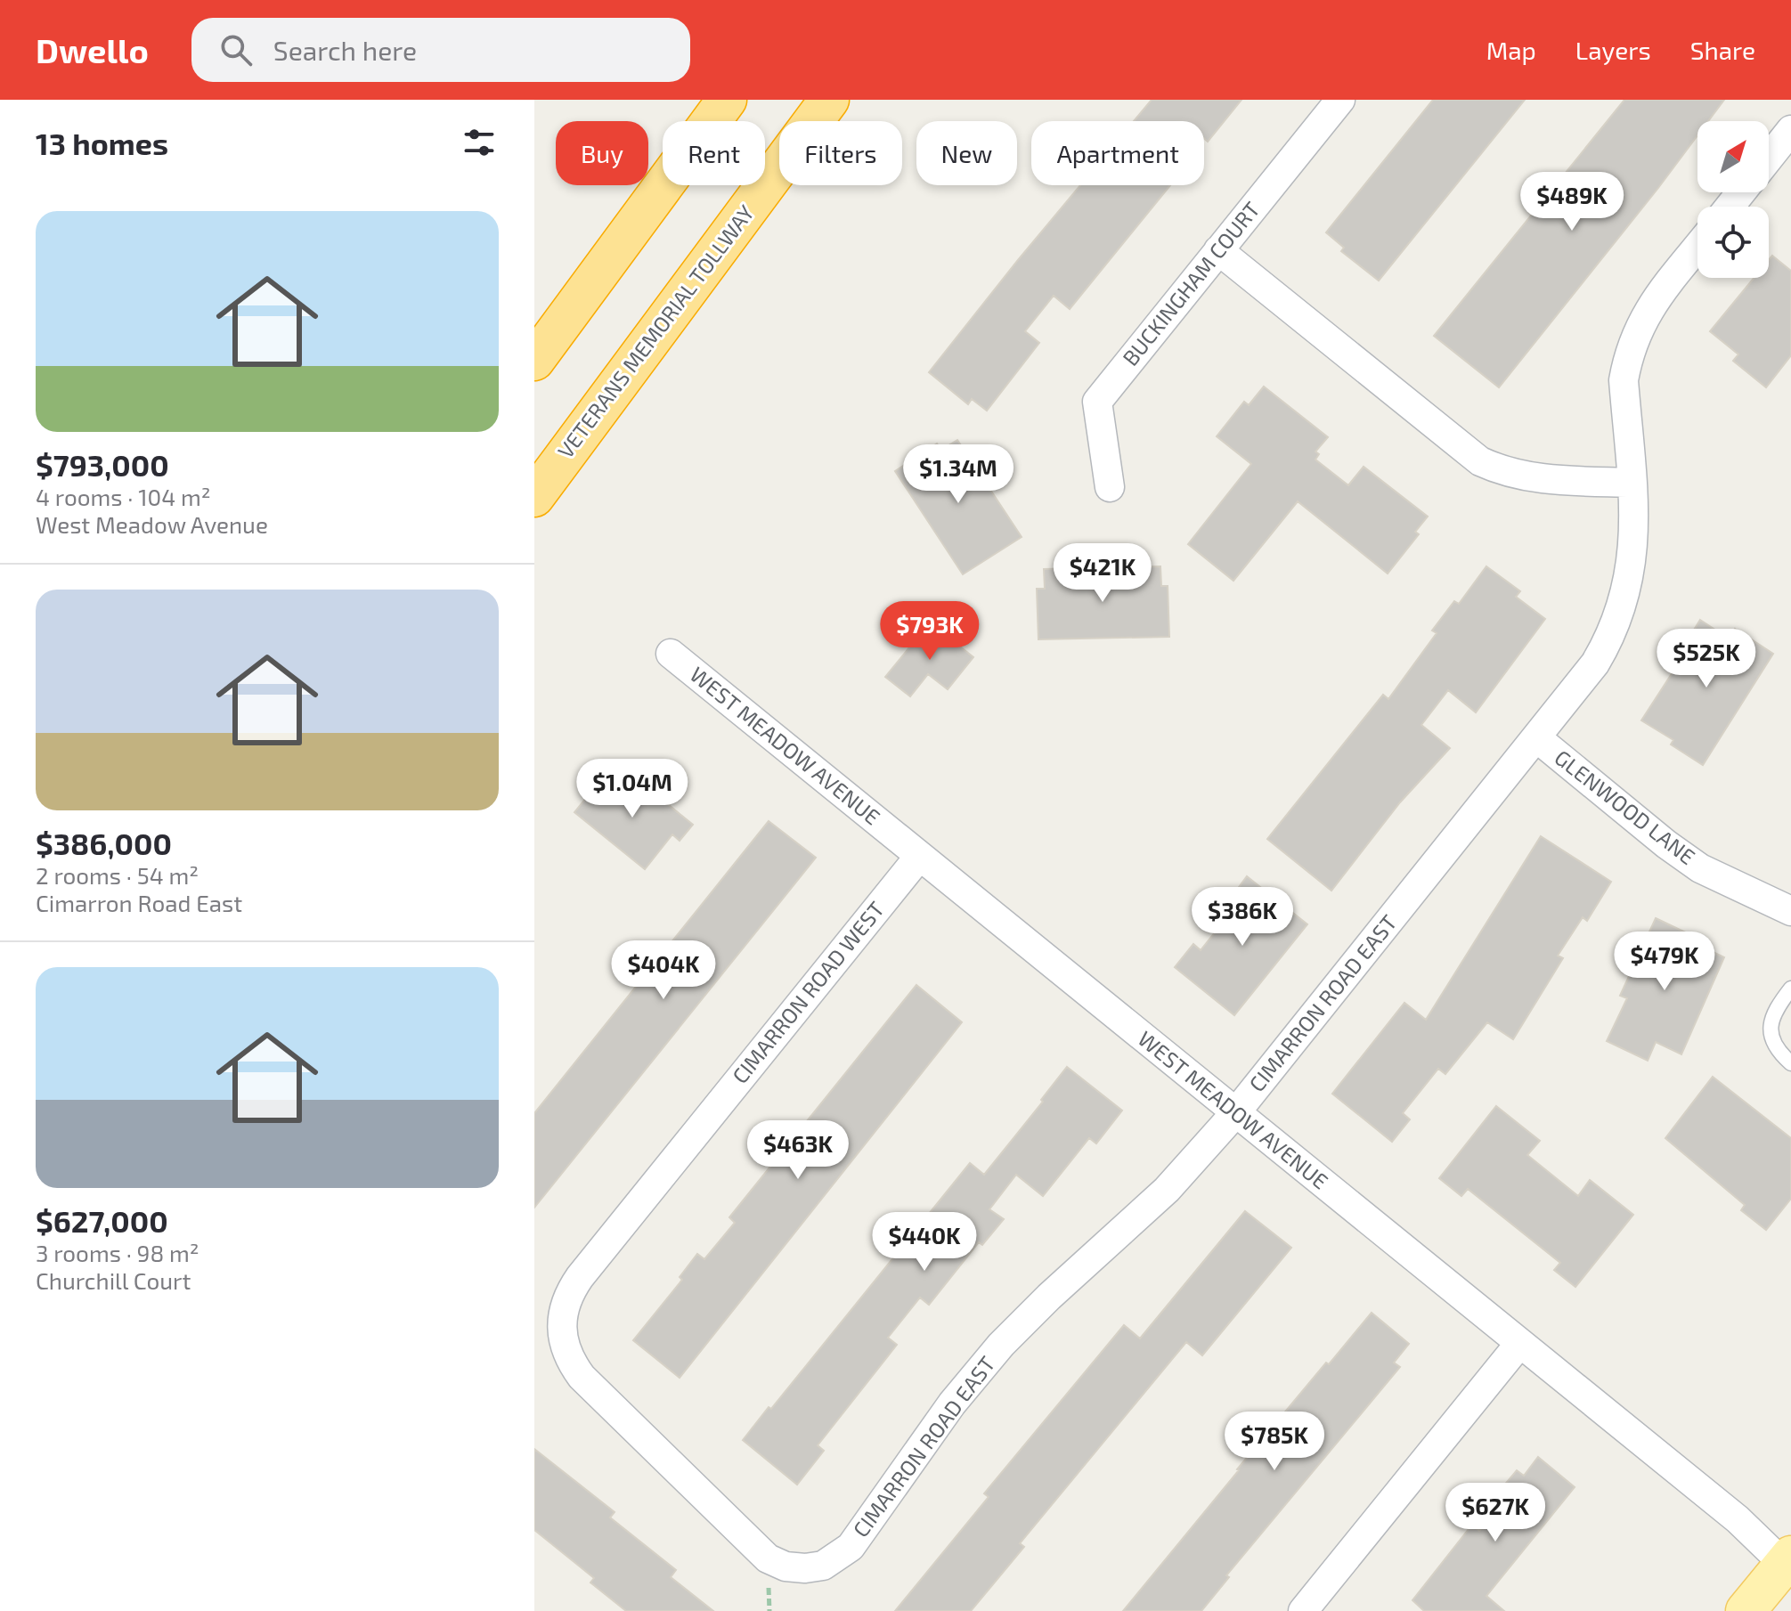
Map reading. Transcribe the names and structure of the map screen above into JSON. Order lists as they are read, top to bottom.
{
  "streets": {
    "highway": ["VETERANS MEMORIAL TOLLWAY"],
    "street": [
      "BUCKINGHAM COURT",
      "WEST MEADOW AVENUE",
      "GLENWOOD LANE",
      "CIMARRON ROAD WEST",
      "CIMARRON ROAD EAST"
    ]
  },
  "crossings": [
    ["WEST MEADOW AVENUE", "CIMARRON ROAD WEST"],
    ["WEST MEADOW AVENUE", "CIMARRON ROAD EAST"],
    ["GLENWOOD LANE", "CIMARRON ROAD EAST"],
    ["CIMARRON ROAD WEST", "CIMARRON ROAD EAST"]
  ],
  "north": "top right",
  "page": {
    "header": "Dwello",
    "search": "Search here",
    "nav": ["Map", "Layers", "Share"],
    "heading": "13 homes",
    "chip": [
      "Buy",
      "Rent",
      "Filters",
      "New",
      "Apartment"
    ],
    "price": [
      "$489K",
      "$1.34M",
      "$421K",
      "$793K",
      "$525K",
      "$1.04M",
      "$386K",
      "$479K",
      "$404K",
      "$463K",
      "$440K",
      "$785K",
      "$627K"
    ],
    "list": [
      {
        "name": "$793,000",
        "note": "4 rooms · 104 m² · West Meadow Avenue"
      },
      {
        "name": "$386,000",
        "note": "2 rooms · 54 m² · Cimarron Road East"
      },
      {
        "name": "$627,000",
        "note": "3 rooms · 98 m² · Churchill Court"
      }
    ]
  }
}
